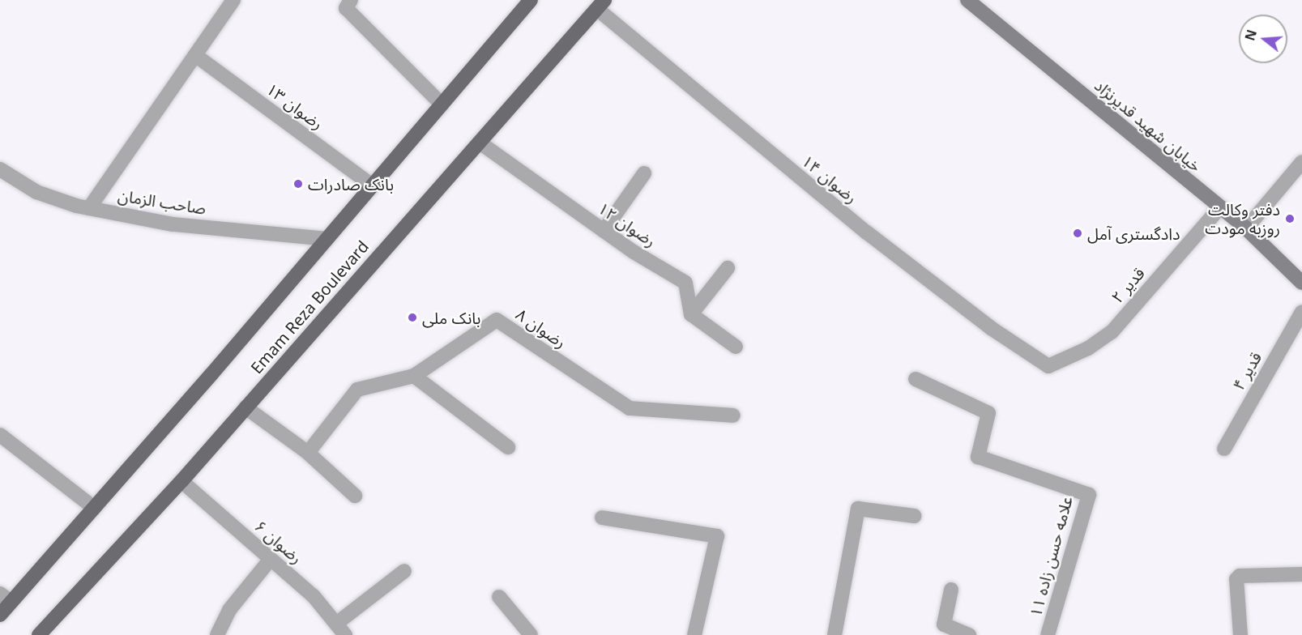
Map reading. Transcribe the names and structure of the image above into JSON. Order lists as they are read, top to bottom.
{
  "streets": {
    "main road": ["Emam Reza Boulevard"],
    "street": [
      "رضوان ۱۳",
      "خيابان شهيد قديرنژاد",
      "رضوان ۱۴",
      "صاحب الزمان",
      "رضوان ۱۲",
      "قدیر ۲",
      "رضوان ۸",
      "قدیر ۴",
      "رضوان ۶",
      "علامه حسن زاده ۱۱"
    ]
  },
  "crossings": [
    ["رضوان ۱۳", "Emam Reza Boulevard"],
    ["خيابان شهيد قديرنژاد", "قدیر ۲"],
    ["رضوان ۱۴", "قدیر ۲"],
    ["رضوان ۱۴", "Emam Reza Boulevard"],
    ["صاحب الزمان", "Emam Reza Boulevard"],
    ["رضوان ۱۲", "Emam Reza Boulevard"],
    ["Emam Reza Boulevard", "رضوان ۶"]
  ],
  "places": [
    "بانک صادرات",
    "دفتر وکالت روزبه مودت",
    "دادگستری آمل",
    "بانک‌ ملی"
  ],
  "north": "left"
}
